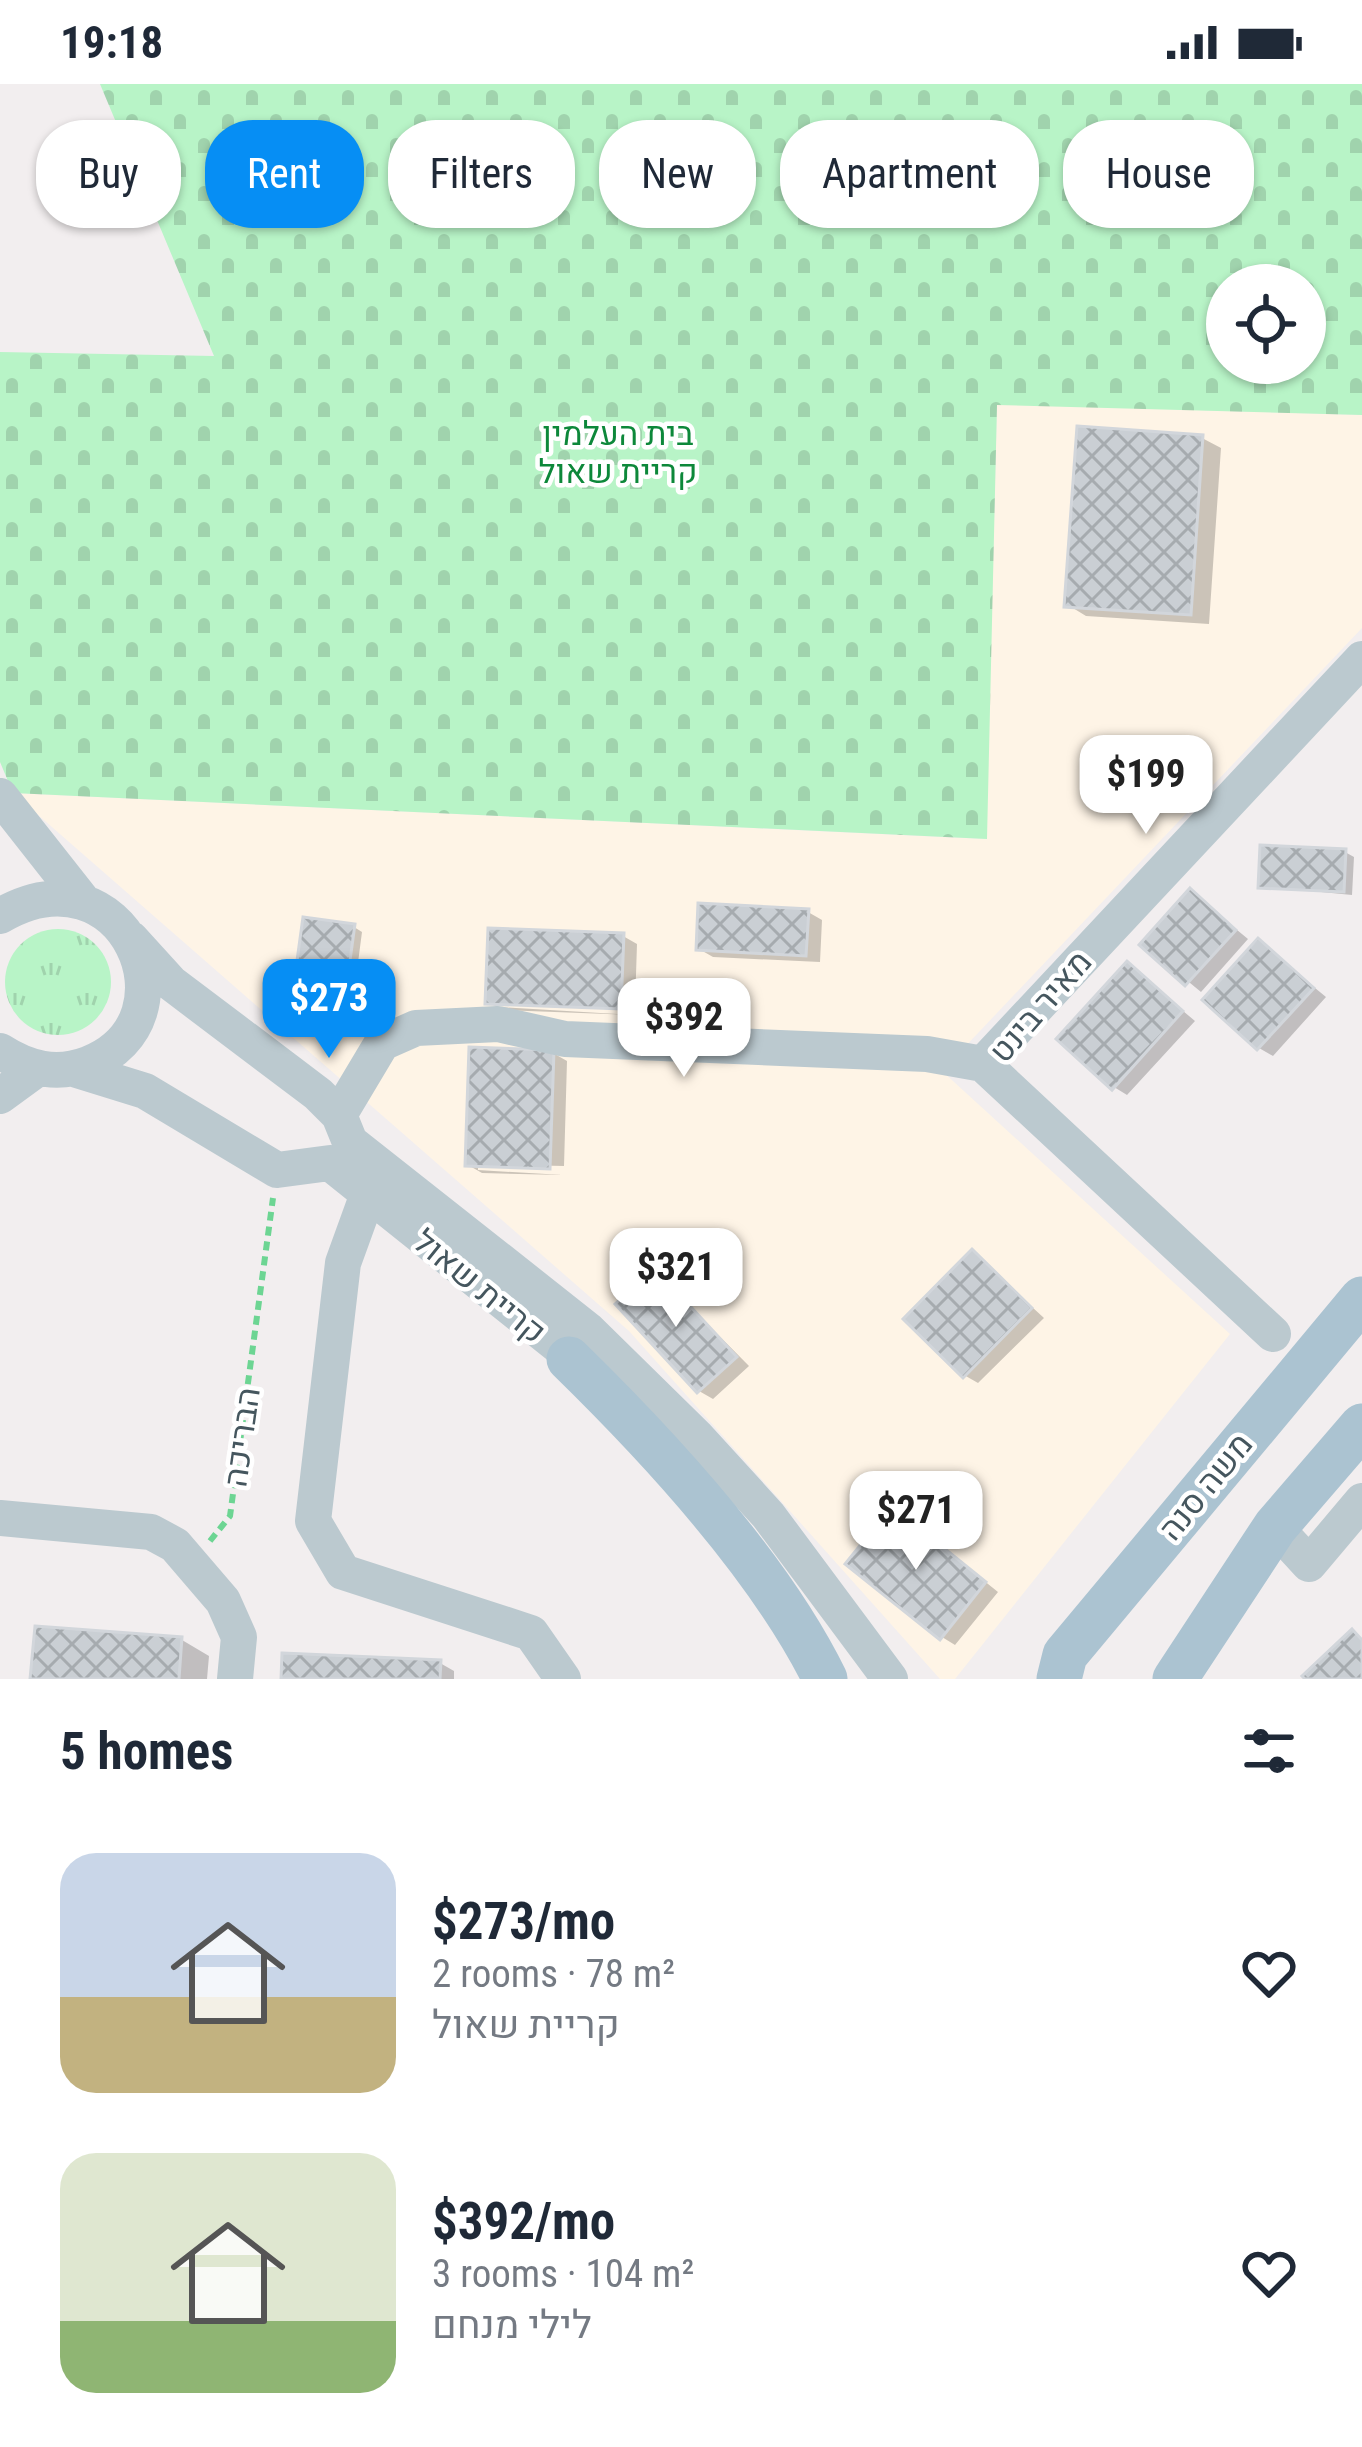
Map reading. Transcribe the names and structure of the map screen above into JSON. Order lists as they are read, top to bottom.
{
  "streets": {
    "main road": ["משה סנה"],
    "street": ["מאיר בינט", "קריית שאול"],
    "path": ["הבריכה"]
  },
  "parks": ["בית העלמין קריית שאול"],
  "page": {
    "status": "19:18",
    "chip": [
      "Buy",
      "Rent",
      "Filters",
      "New",
      "Apartment",
      "House"
    ],
    "price": [
      "$199",
      "$273",
      "$392",
      "$321",
      "$271"
    ],
    "heading": "5 homes",
    "list": [
      {
        "name": "$273/mo",
        "note": "2 rooms · 78 m² · קריית שאול"
      },
      {
        "name": "$392/mo",
        "note": "3 rooms · 104 m² · לילי מנחם"
      }
    ]
  }
}
